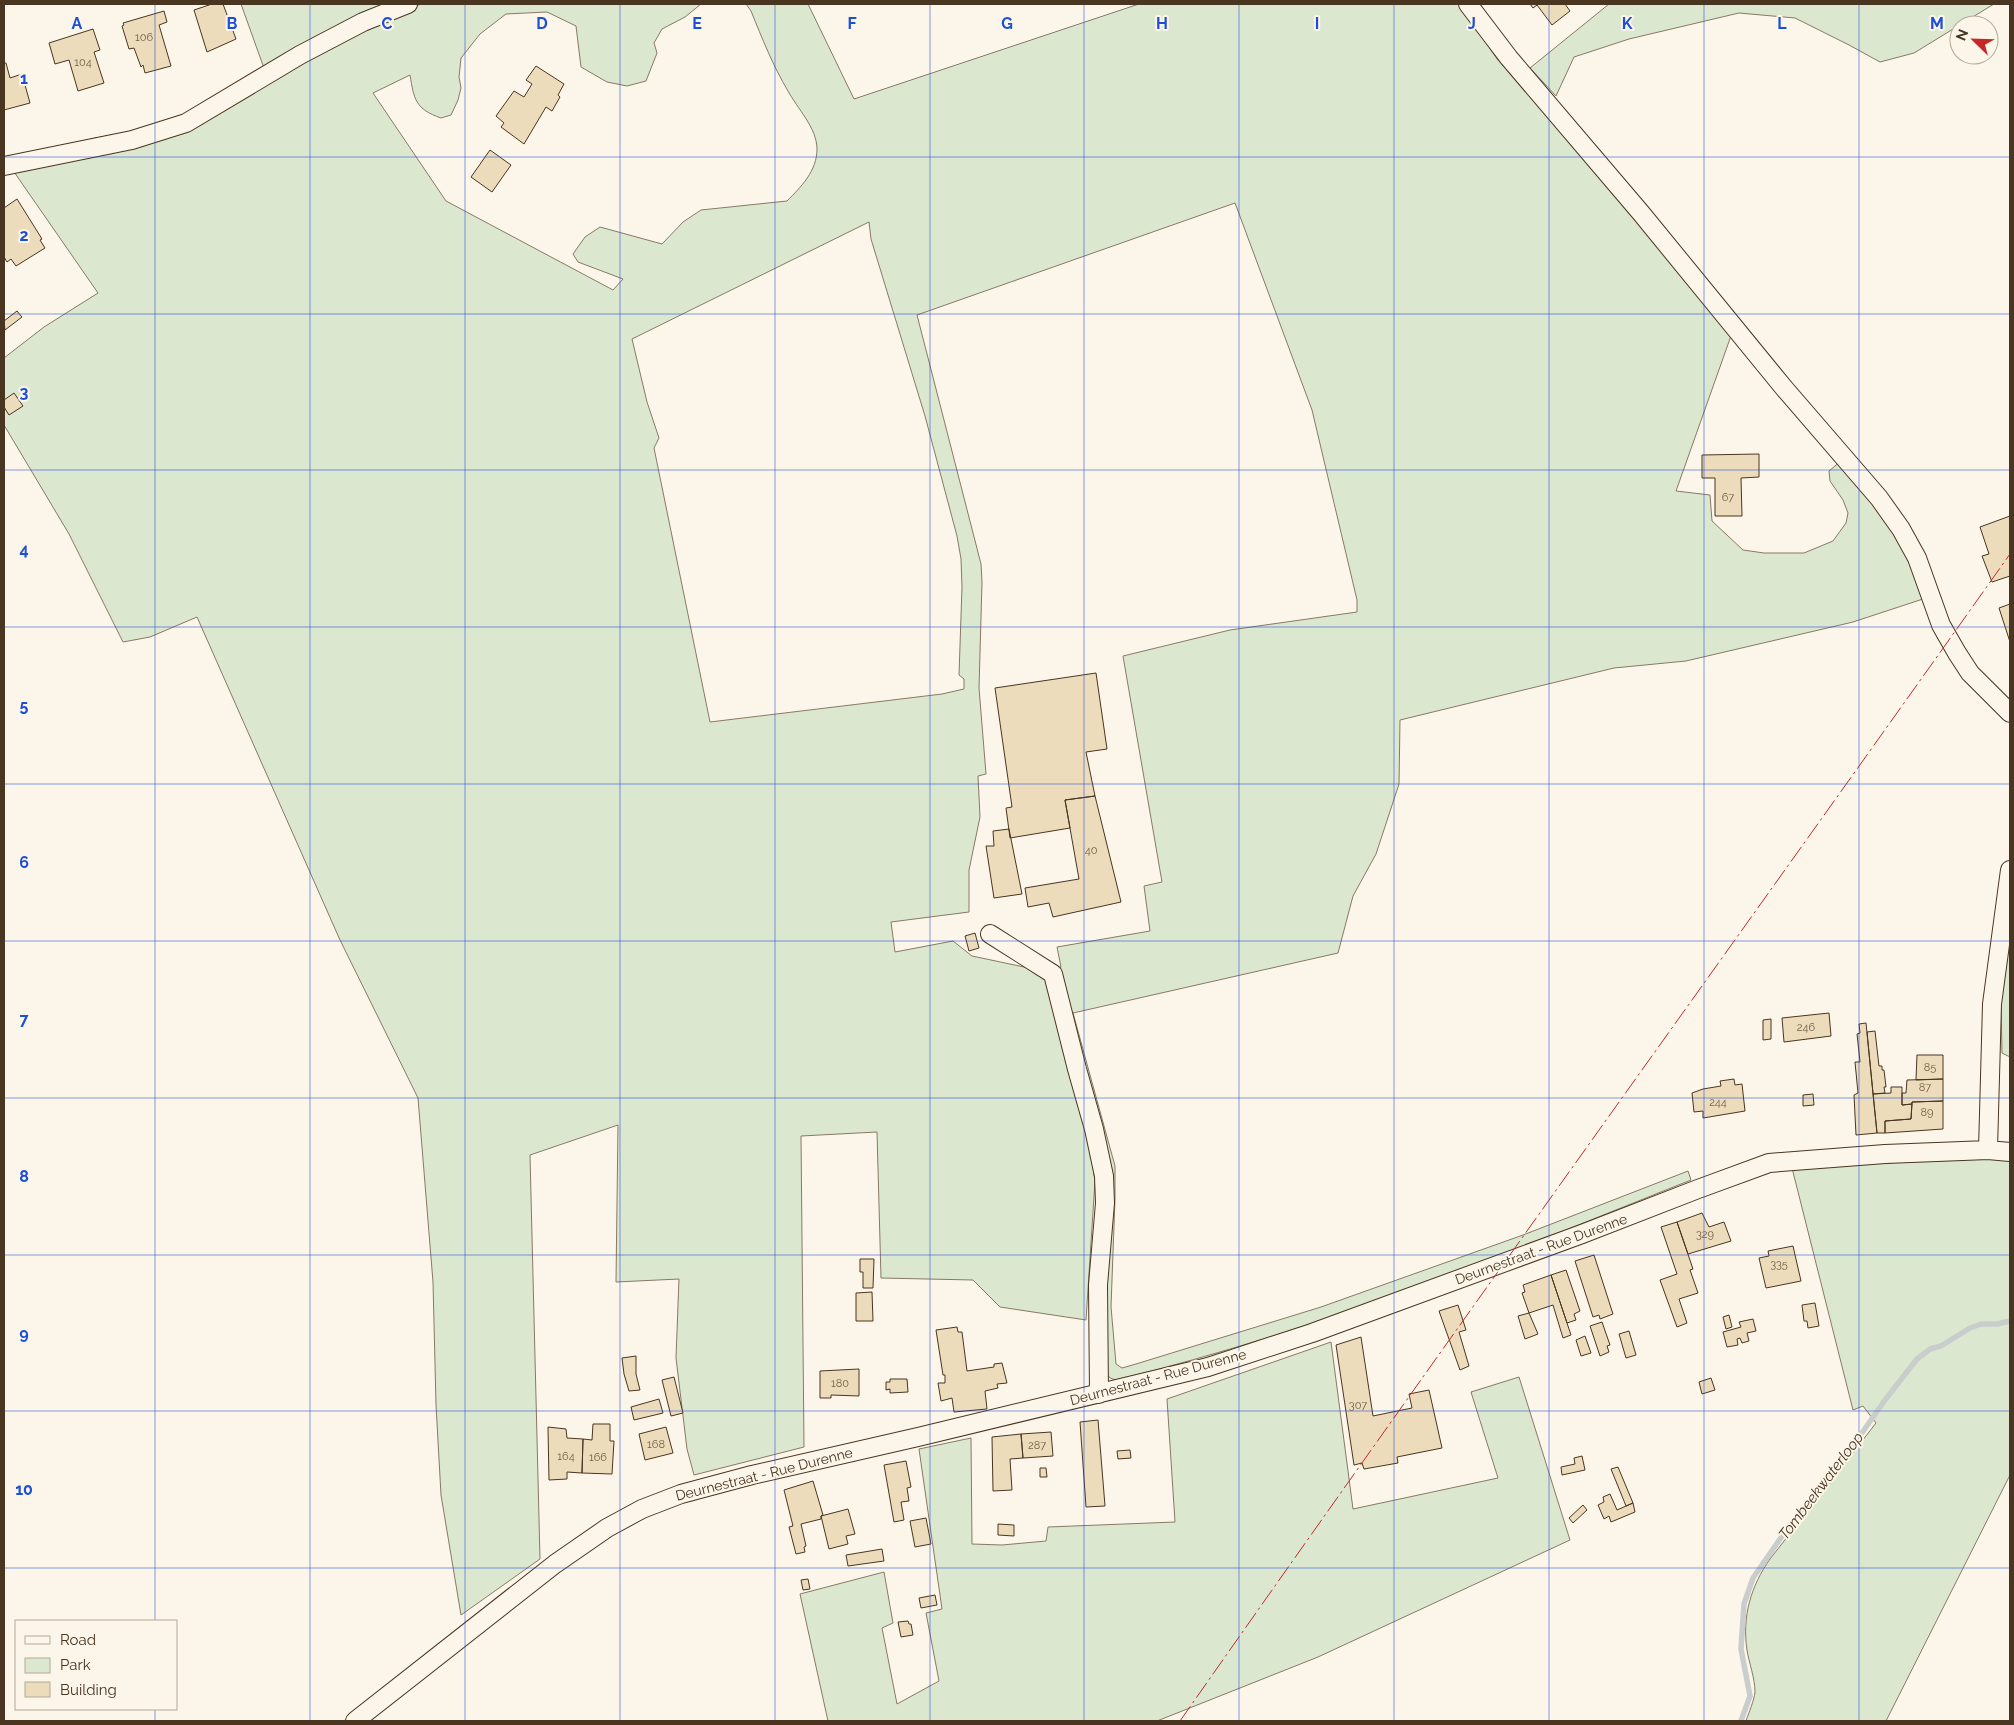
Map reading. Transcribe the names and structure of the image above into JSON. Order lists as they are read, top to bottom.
{
  "streets": {
    "street": ["Deurnestraat - Rue Durenne"]
  },
  "water": ["Tombeekwaterloop"],
  "house_numbers": [
    "106",
    "104",
    "67",
    "40",
    "246",
    "85",
    "87",
    "244",
    "89",
    "329",
    "335",
    "180",
    "307",
    "168",
    "287",
    "164",
    "166"
  ],
  "legend": ["Road", "Park", "Building"],
  "north": "top left",
  "grid": {
    "columns": [
      "A",
      "B",
      "C",
      "D",
      "E",
      "F",
      "G",
      "H",
      "I",
      "J",
      "K",
      "L",
      "M"
    ],
    "rows": [
      "1",
      "2",
      "3",
      "4",
      "5",
      "6",
      "7",
      "8",
      "9",
      "10"
    ]
  }
}
